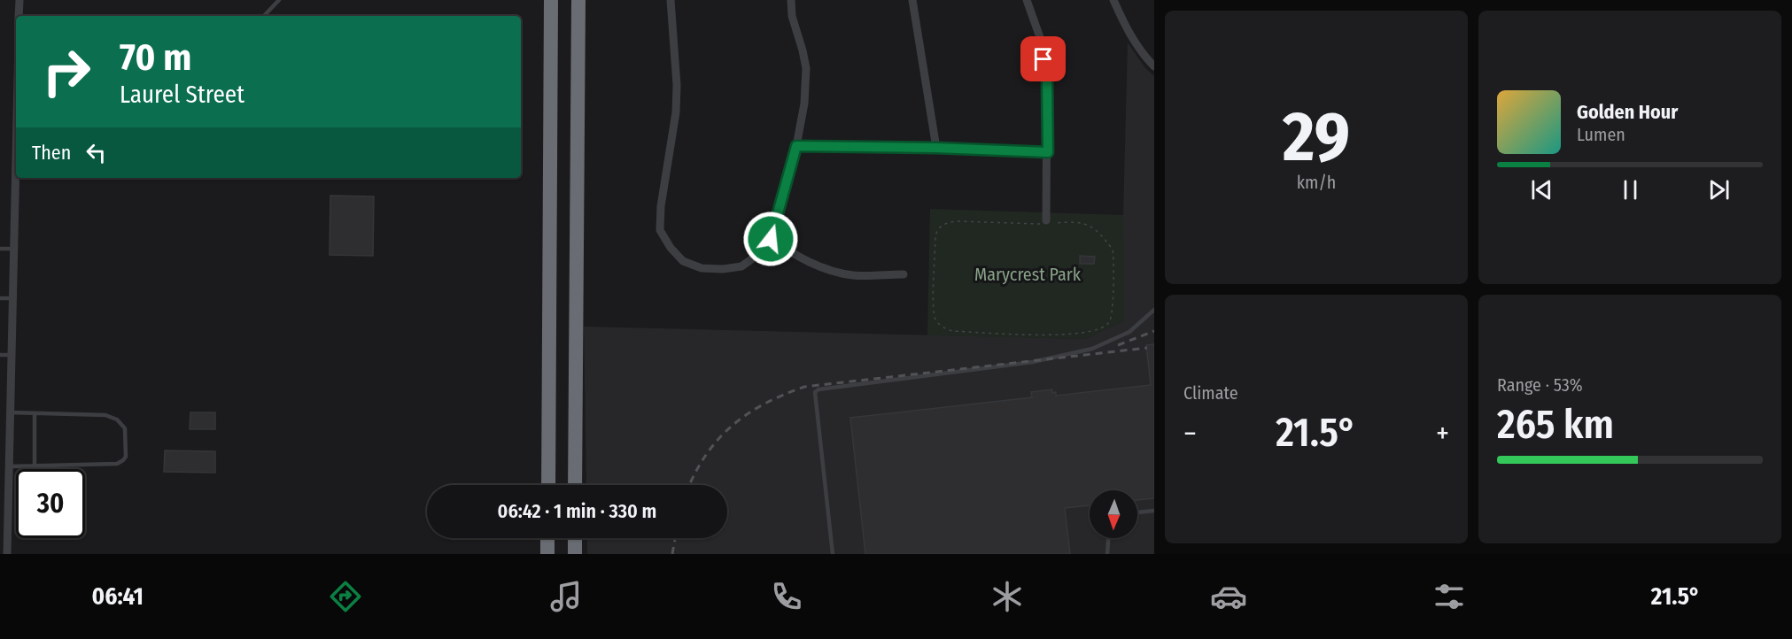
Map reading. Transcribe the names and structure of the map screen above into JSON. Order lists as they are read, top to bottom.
{
  "parks": ["Marycrest Park"],
  "north": "bottom",
  "page": {
    "tile": [
      ["29", "km/h"],
      "Climate",
      ["Range · 53%", "265 km"]
    ],
    "turn": ["70 m", "Laurel Street"],
    "song": ["Golden Hour", "Lumen"],
    "then": "Then",
    "heat": ["−", "21.5°", "+"],
    "limit": "30",
    "trip": "06:42 · 1 min · 330 m",
    "tabs": ["06:41", "21.5°"]
  }
}
